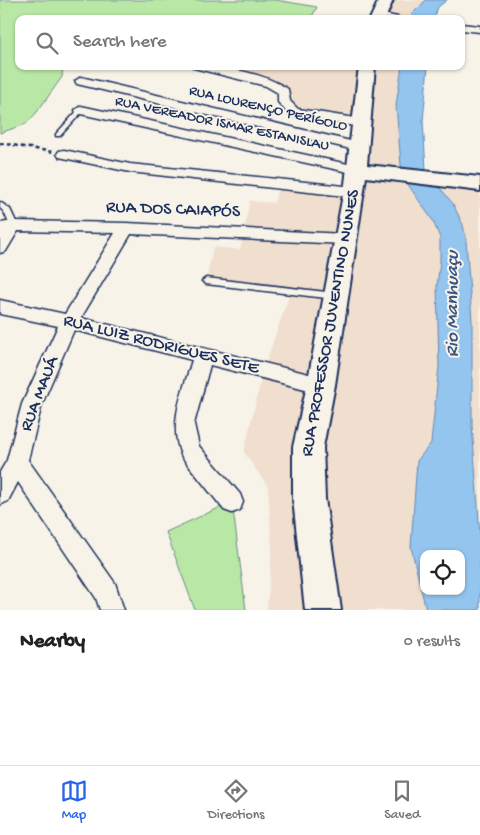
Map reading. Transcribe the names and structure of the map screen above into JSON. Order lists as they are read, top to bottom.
{
  "streets": {
    "street": [
      "RUA LOURENÇO PERÍGOLO",
      "RUA VEREADOR ISMAR ESTANISLAU",
      "RUA DOS CAIAPÓS",
      "RUA PROFESSOR JUVENTINO NUNES",
      "RUA LUIZ RODRIGUES SETE",
      "RUA MAUÁ"
    ]
  },
  "crossings": [
    ["RUA LOURENÇO PERÍGOLO", "RUA VEREADOR ISMAR ESTANISLAU"],
    ["RUA LOURENÇO PERÍGOLO", "RUA PROFESSOR JUVENTINO NUNES"],
    ["RUA VEREADOR ISMAR ESTANISLAU", "RUA PROFESSOR JUVENTINO NUNES"],
    ["RUA DOS CAIAPÓS", "RUA PROFESSOR JUVENTINO NUNES"],
    ["RUA DOS CAIAPÓS", "RUA MAUÁ"],
    ["RUA PROFESSOR JUVENTINO NUNES", "RUA LUIZ RODRIGUES SETE"],
    ["RUA LUIZ RODRIGUES SETE", "RUA MAUÁ"]
  ],
  "water": ["Rio Manhuaçu"],
  "page": {
    "search": "Search here",
    "heading": ["Nearby", "0 results"],
    "nav": ["Map", "Directions", "Saved"]
  }
}
